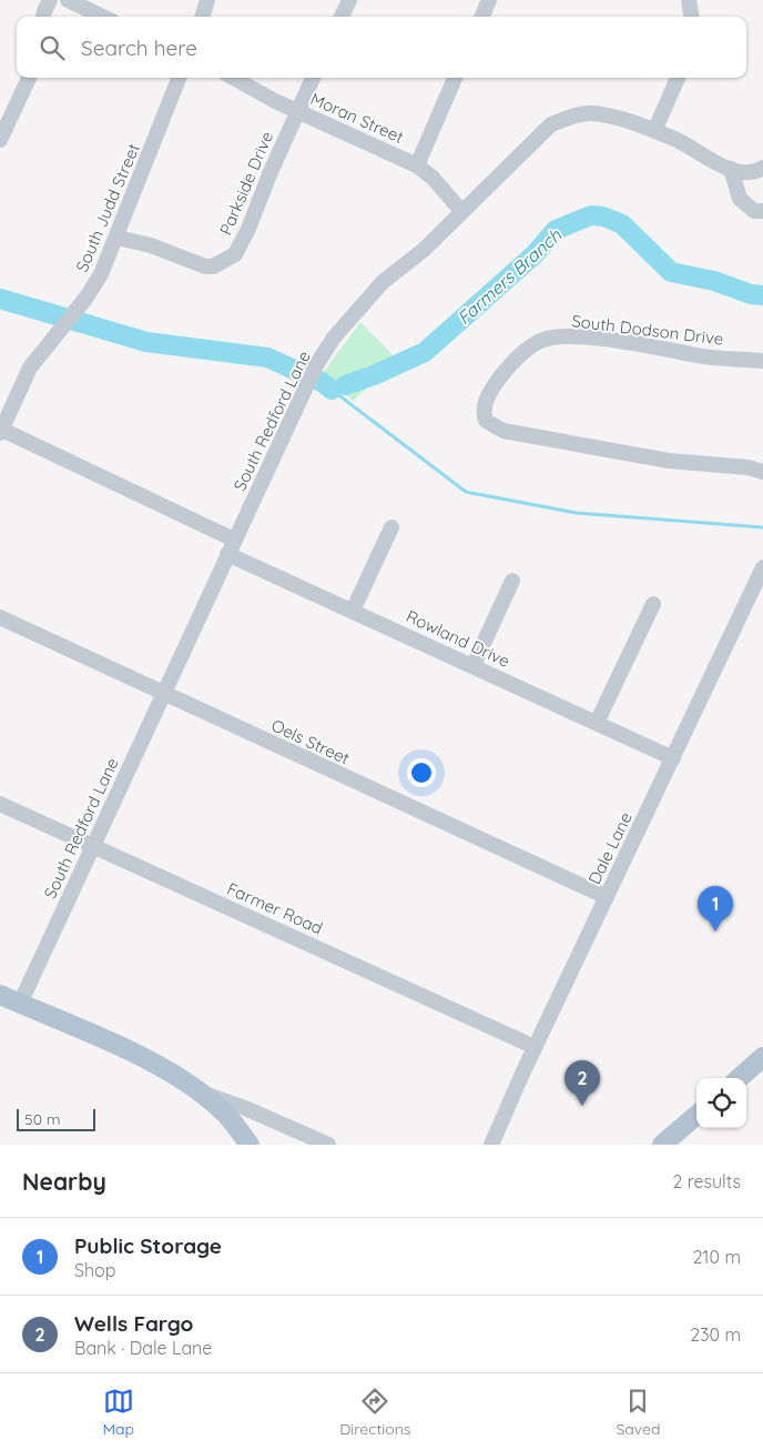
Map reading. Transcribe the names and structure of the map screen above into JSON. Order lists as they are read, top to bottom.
{
  "streets": {
    "street": [
      "Moran Street",
      "Parkside Drive",
      "South Judd Street",
      "South Dodson Drive",
      "South Redford Lane",
      "Rowland Drive",
      "Oels Street",
      "Dale Lane",
      "Farmer Road"
    ]
  },
  "crossings": [
    ["Moran Street", "Parkside Drive"],
    ["Moran Street", "South Redford Lane"],
    ["Parkside Drive", "South Judd Street"],
    ["South Judd Street", "Rowland Drive"],
    ["South Redford Lane", "Rowland Drive"],
    ["South Redford Lane", "Oels Street"],
    ["South Redford Lane", "Farmer Road"],
    ["Rowland Drive", "Dale Lane"],
    ["Oels Street", "Dale Lane"],
    ["Dale Lane", "Farmer Road"]
  ],
  "water": ["Farmers Branch"],
  "scale_bar": "50 m",
  "page": {
    "search": "Search here",
    "pins": ["1", "2"],
    "scale": "50 m",
    "heading": ["Nearby", "2 results"],
    "list": [
      {
        "mark": "1",
        "name": "Public Storage",
        "note": "Shop",
        "value": "210 m"
      },
      {
        "mark": "2",
        "name": "Wells Fargo",
        "note": "Bank · Dale Lane",
        "value": "230 m"
      }
    ],
    "nav": ["Map", "Directions", "Saved"]
  }
}
